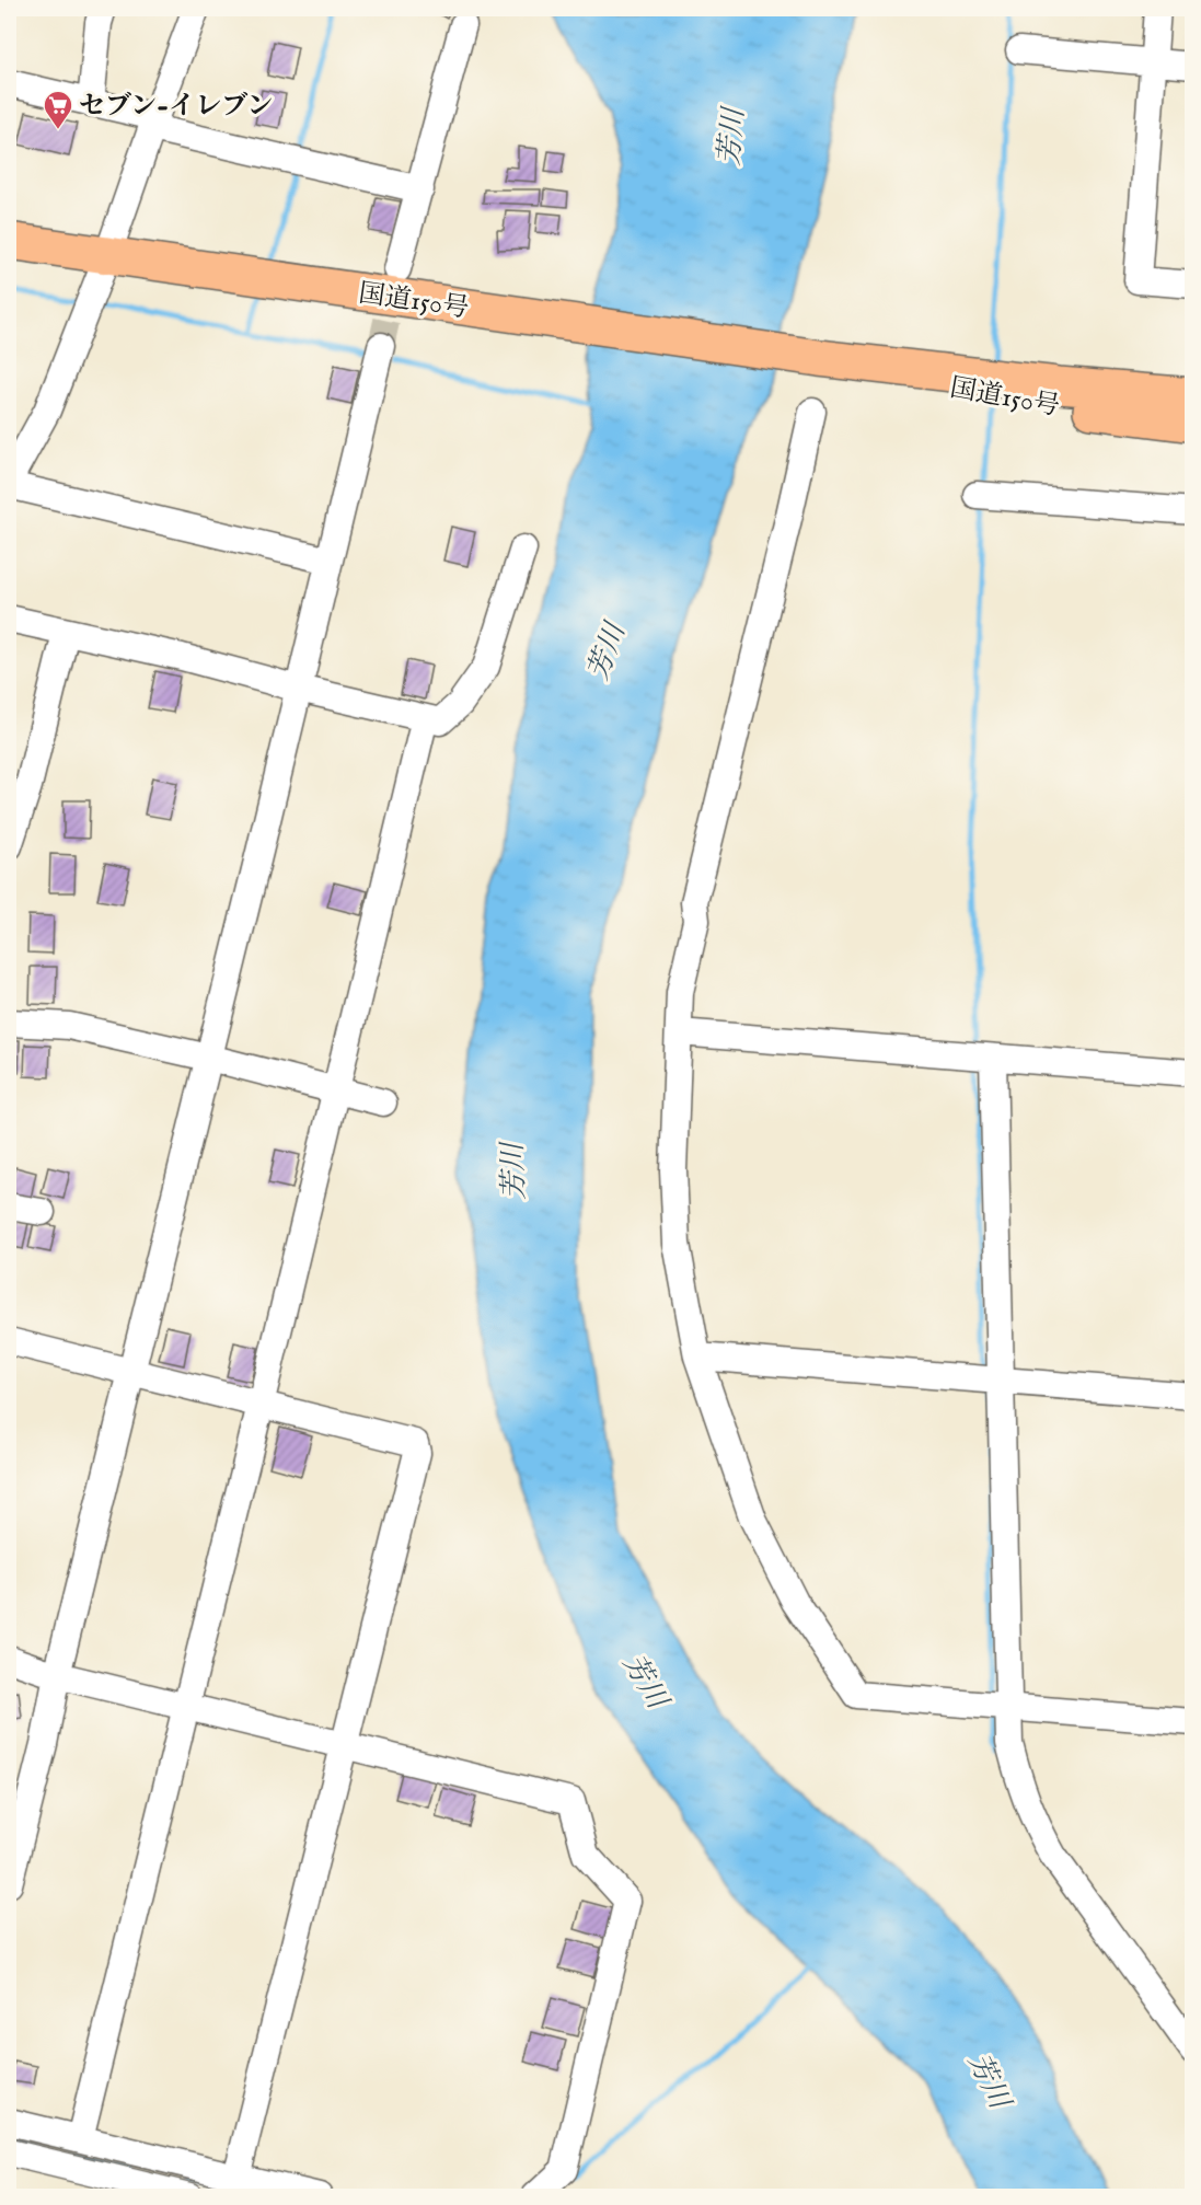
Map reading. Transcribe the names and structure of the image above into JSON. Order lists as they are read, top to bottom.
{
  "streets": {
    "highway": ["国道150号"]
  },
  "water": ["芳川"],
  "places": {
    "supermarket": ["セブン-イレブン"]
  }
}
